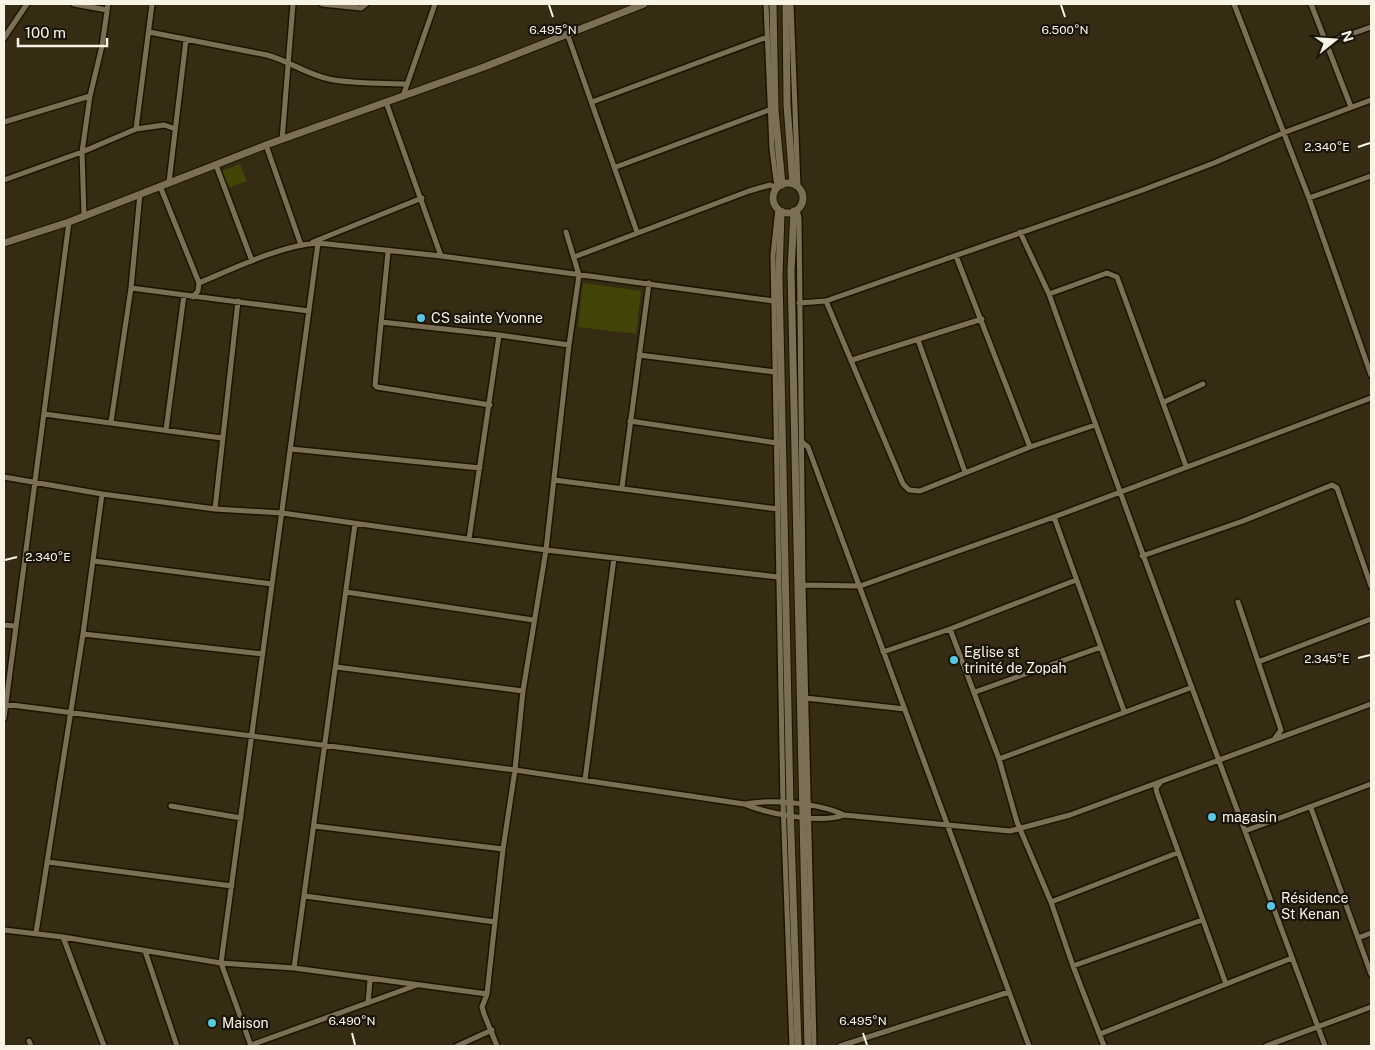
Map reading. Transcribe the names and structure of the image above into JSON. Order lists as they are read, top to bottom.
{
  "places": [
    "CS sainte Yvonne",
    "Eglise st trinité de Zopah",
    "magasin",
    "Résidence St Kenan",
    "Maison"
  ],
  "scale_bar": "100 m",
  "north": "right",
  "coordinates": [
    "6.495°N",
    "6.500°N",
    "2.340°E",
    "2.345°E",
    "6.490°N"
  ]
}
